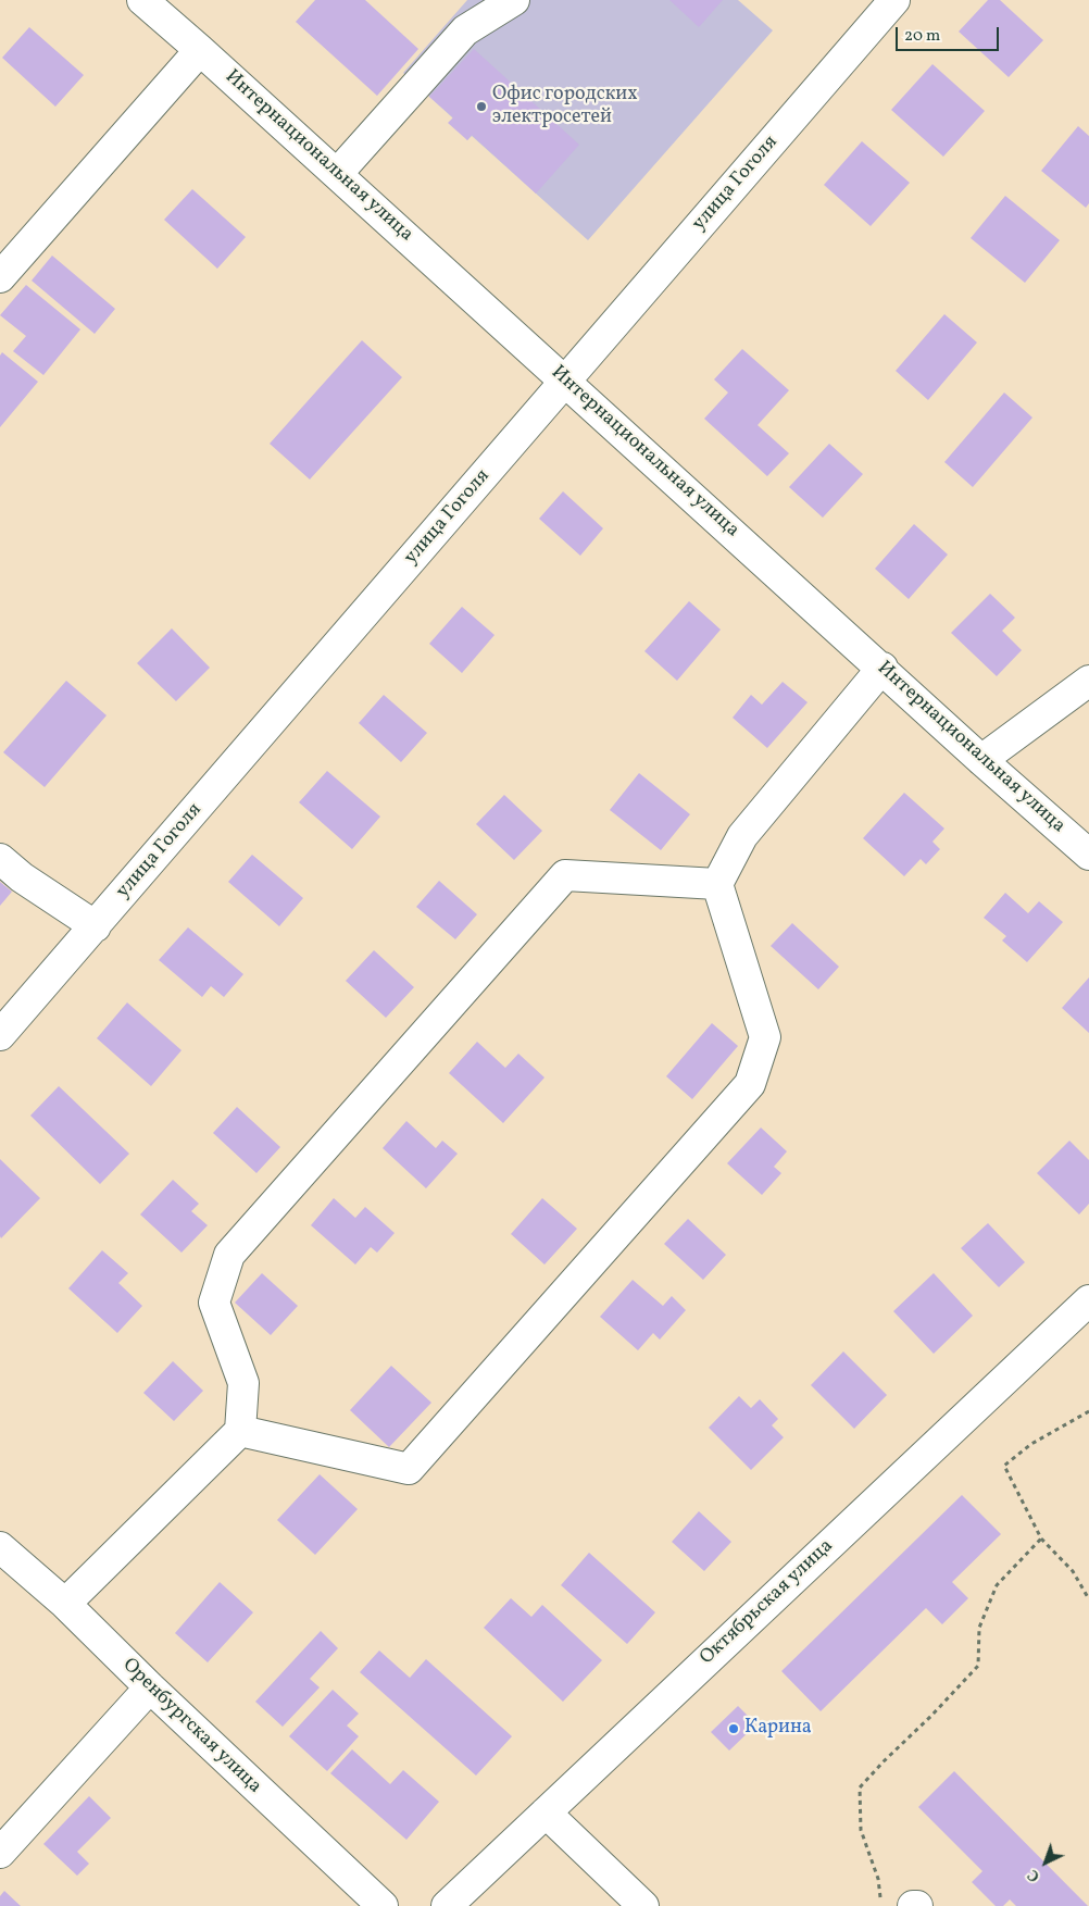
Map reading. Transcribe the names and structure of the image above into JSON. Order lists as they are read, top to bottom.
{
  "streets": {
    "street": [
      "Интернациональная улица",
      "улица Гоголя",
      "Октябрьская улица",
      "Оренбургская улица"
    ]
  },
  "crossings": [
    ["Интернациональная улица", "улица Гоголя"]
  ],
  "places": ["Офис городских электросетей", "Карина"],
  "scale_bar": "20 m",
  "north": "bottom left"
}
